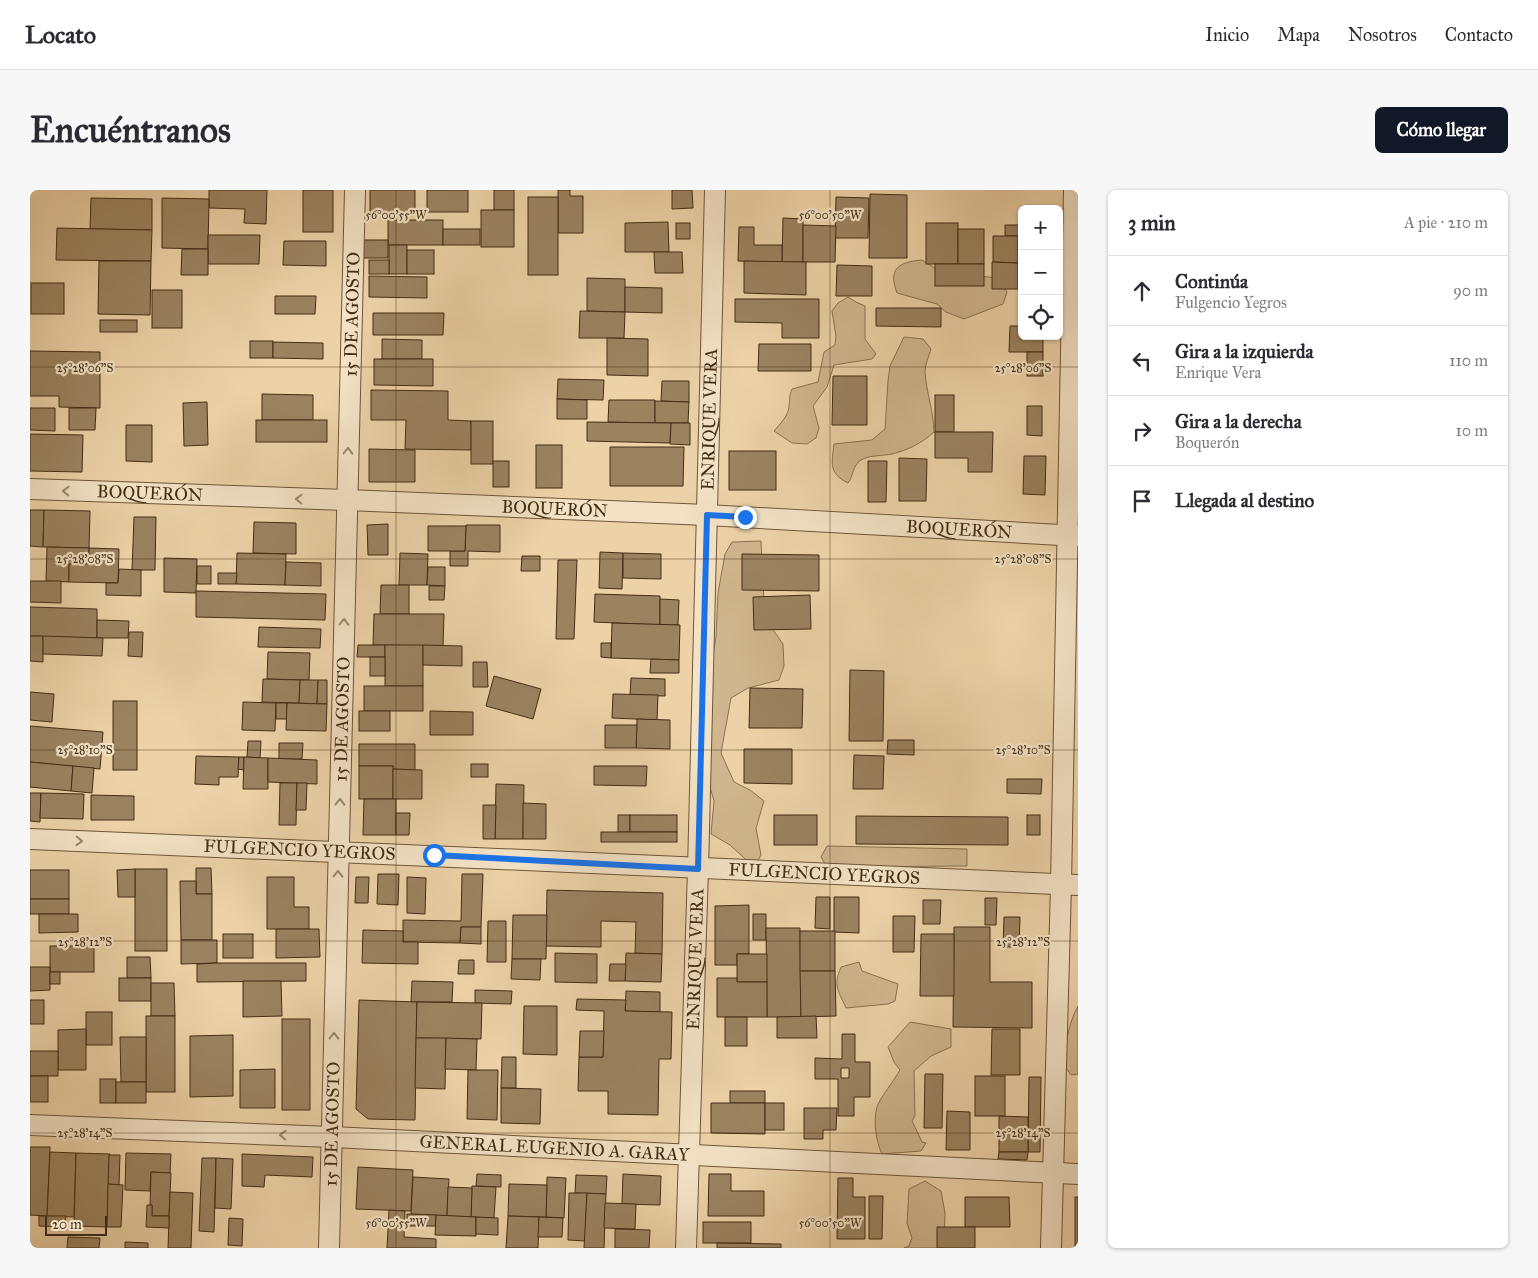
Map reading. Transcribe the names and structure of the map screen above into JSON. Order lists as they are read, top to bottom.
{
  "streets": {
    "street": [
      "15 DE AGOSTO",
      "ENRIQUE VERA",
      "BOQUERÓN",
      "FULGENCIO YEGROS",
      "GENERAL EUGENIO A. GARAY"
    ]
  },
  "crossings": [
    ["15 DE AGOSTO", "BOQUERÓN"],
    ["15 DE AGOSTO", "FULGENCIO YEGROS"],
    ["15 DE AGOSTO", "GENERAL EUGENIO A. GARAY"],
    ["ENRIQUE VERA", "BOQUERÓN"],
    ["ENRIQUE VERA", "FULGENCIO YEGROS"],
    ["ENRIQUE VERA", "GENERAL EUGENIO A. GARAY"]
  ],
  "one_way": ["15 DE AGOSTO"],
  "scale_bar": "20 m",
  "page": {
    "header": "Locato",
    "nav": [
      "Inicio",
      "Mapa",
      "Nosotros",
      "Contacto"
    ],
    "buttons": "Cómo llegar",
    "title": "Encuéntranos",
    "heading": ["3 min", "A pie · 210 m"],
    "map_buttons": ["+", "−"],
    "list": [
      ["Continúa", "Fulgencio Yegros", "90 m"],
      ["Gira a la izquierda", "Enrique Vera", "110 m"],
      ["Gira a la derecha", "Boquerón", "10 m"],
      "Llegada al destino"
    ],
    "scale": "20 m"
  },
  "coordinates": [
    "56°00'55\"W",
    "56°00'50\"W",
    "25°28'06\"S",
    "25°28'08\"S",
    "25°28'10\"S",
    "25°28'12\"S",
    "25°28'14\"S"
  ]
}
